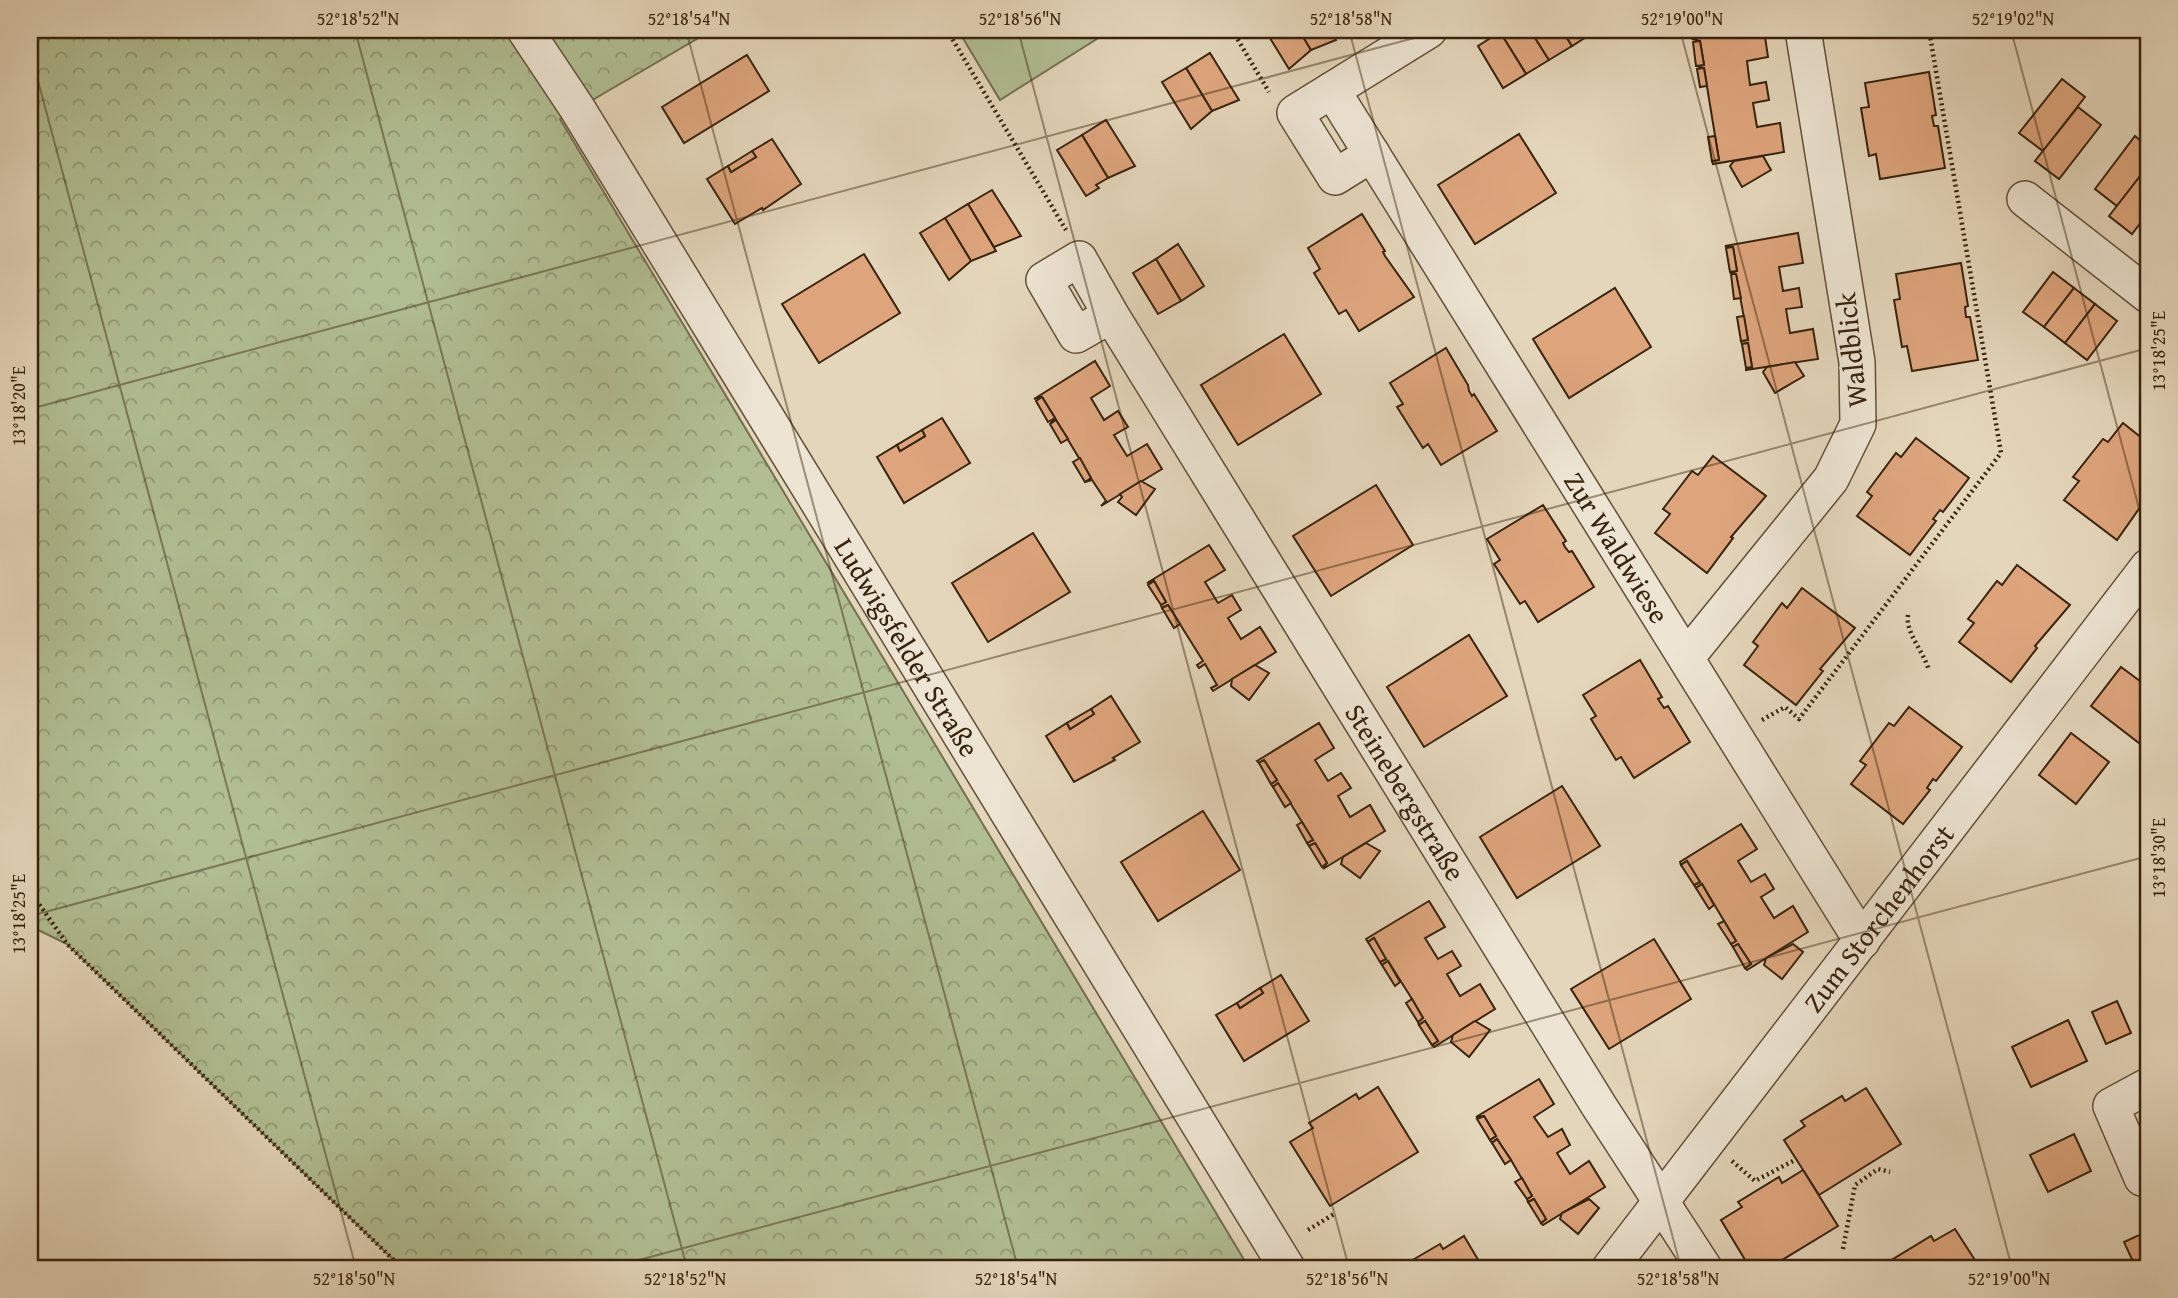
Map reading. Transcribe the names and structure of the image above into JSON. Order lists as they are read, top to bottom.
{
  "streets": {
    "street": [
      "Waldblick",
      "Zur Waldwiese",
      "Ludwigsfelder Straße",
      "Steinebergstraße",
      "Zum Storchenhorst"
    ]
  },
  "crossings": [
    ["Waldblick", "Zur Waldwiese"],
    ["Zur Waldwiese", "Zum Storchenhorst"],
    ["Steinebergstraße", "Zum Storchenhorst"]
  ],
  "coordinates": [
    "52°18'52\"N",
    "52°18'54\"N",
    "52°18'56\"N",
    "52°18'58\"N",
    "52°19'00\"N",
    "52°19'02\"N",
    "13°18'25\"E",
    "13°18'20\"E",
    "13°18'30\"E",
    "52°18'50\"N"
  ]
}
